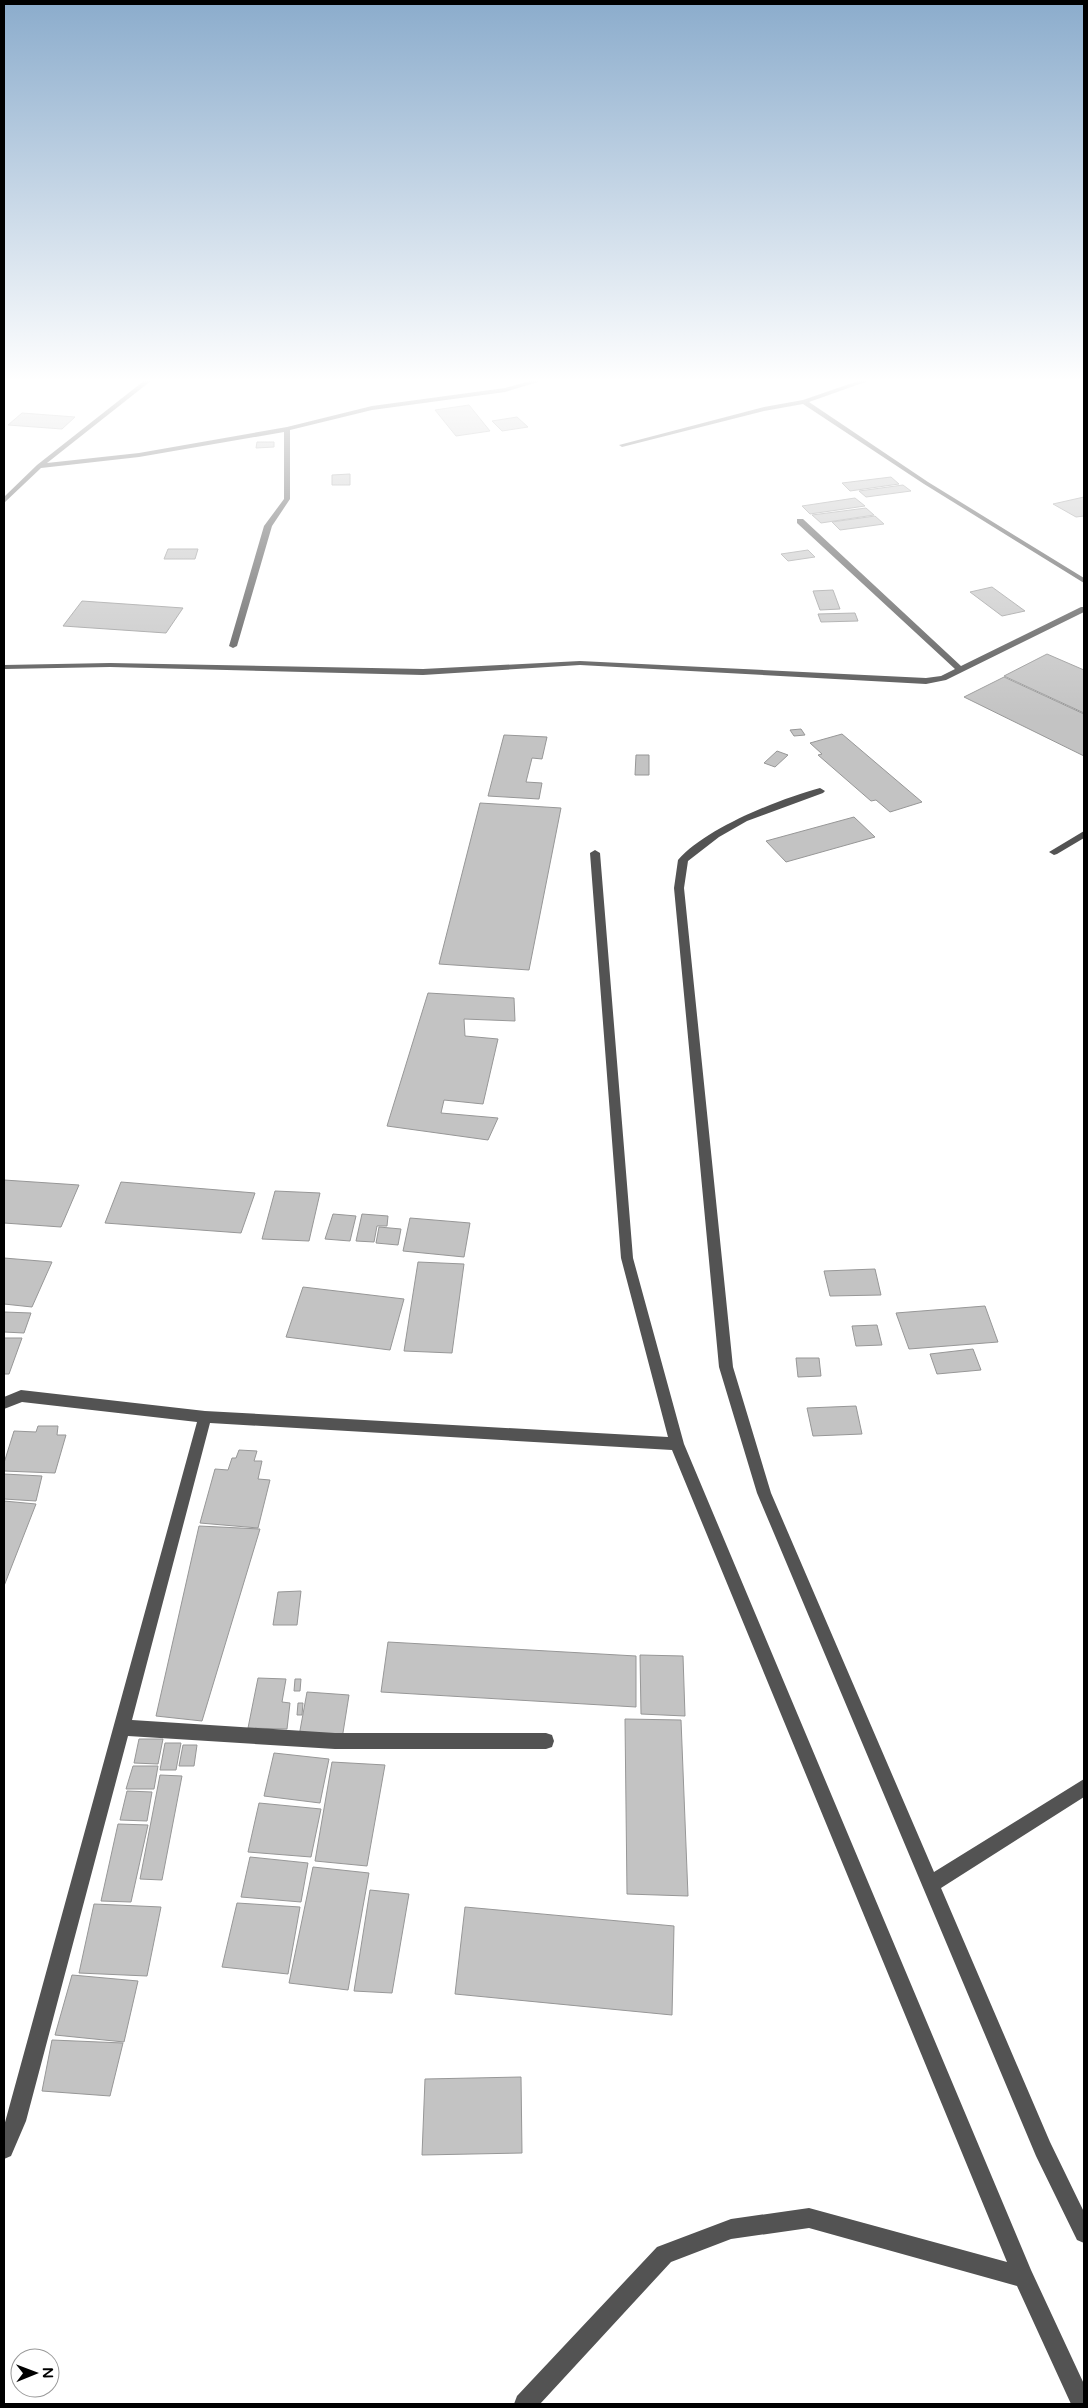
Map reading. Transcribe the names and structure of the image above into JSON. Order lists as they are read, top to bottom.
{
  "north": "right"
}
